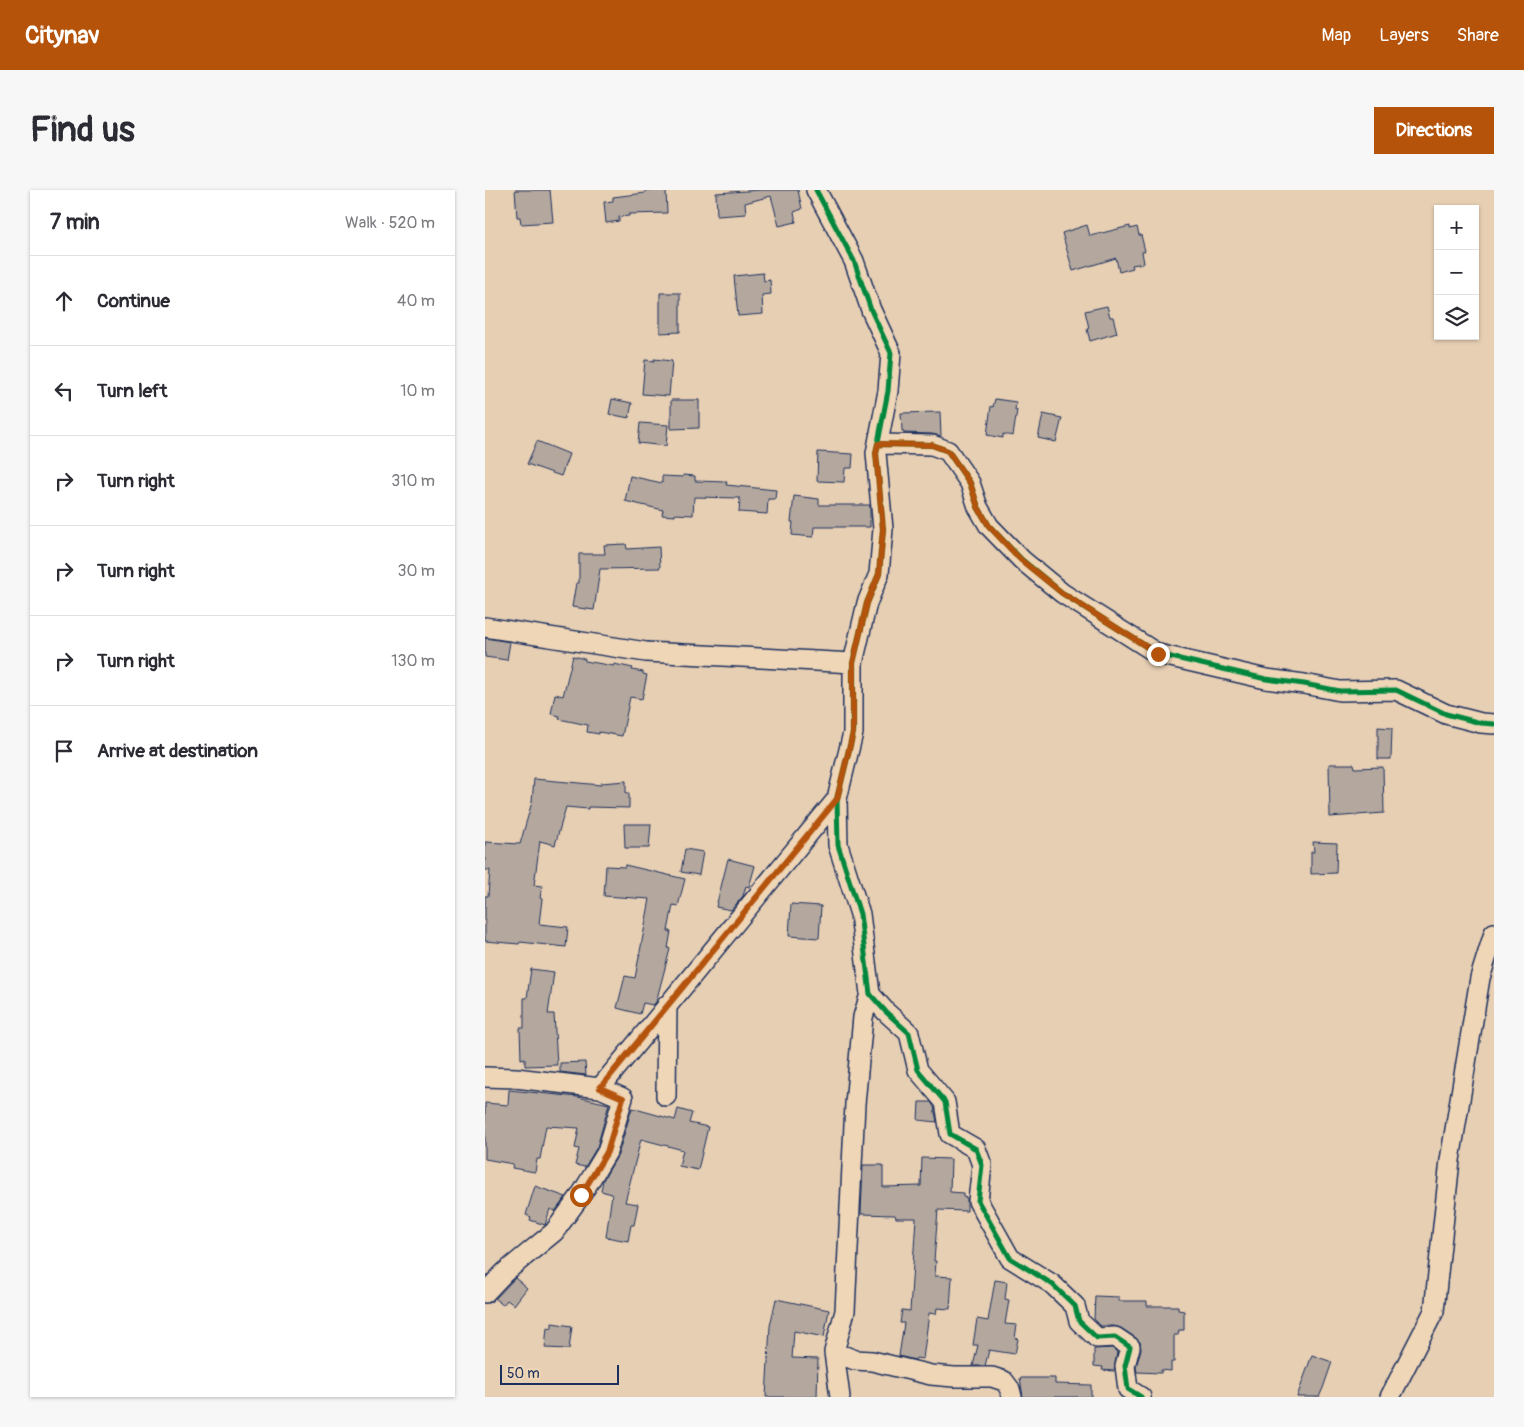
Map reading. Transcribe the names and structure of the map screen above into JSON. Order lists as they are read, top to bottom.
{
  "scale_bar": "50 m",
  "page": {
    "header": "Citynav",
    "nav": ["Map", "Layers", "Share"],
    "buttons": "Directions",
    "title": "Find us",
    "heading": ["7 min", "Walk · 520 m"],
    "map_buttons": ["+", "−"],
    "list": [
      ["Continue", "40 m"],
      ["Turn left", "10 m"],
      ["Turn right", "310 m"],
      ["Turn right", "30 m"],
      ["Turn right", "130 m"],
      "Arrive at destination"
    ],
    "scale": "50 m"
  }
}
